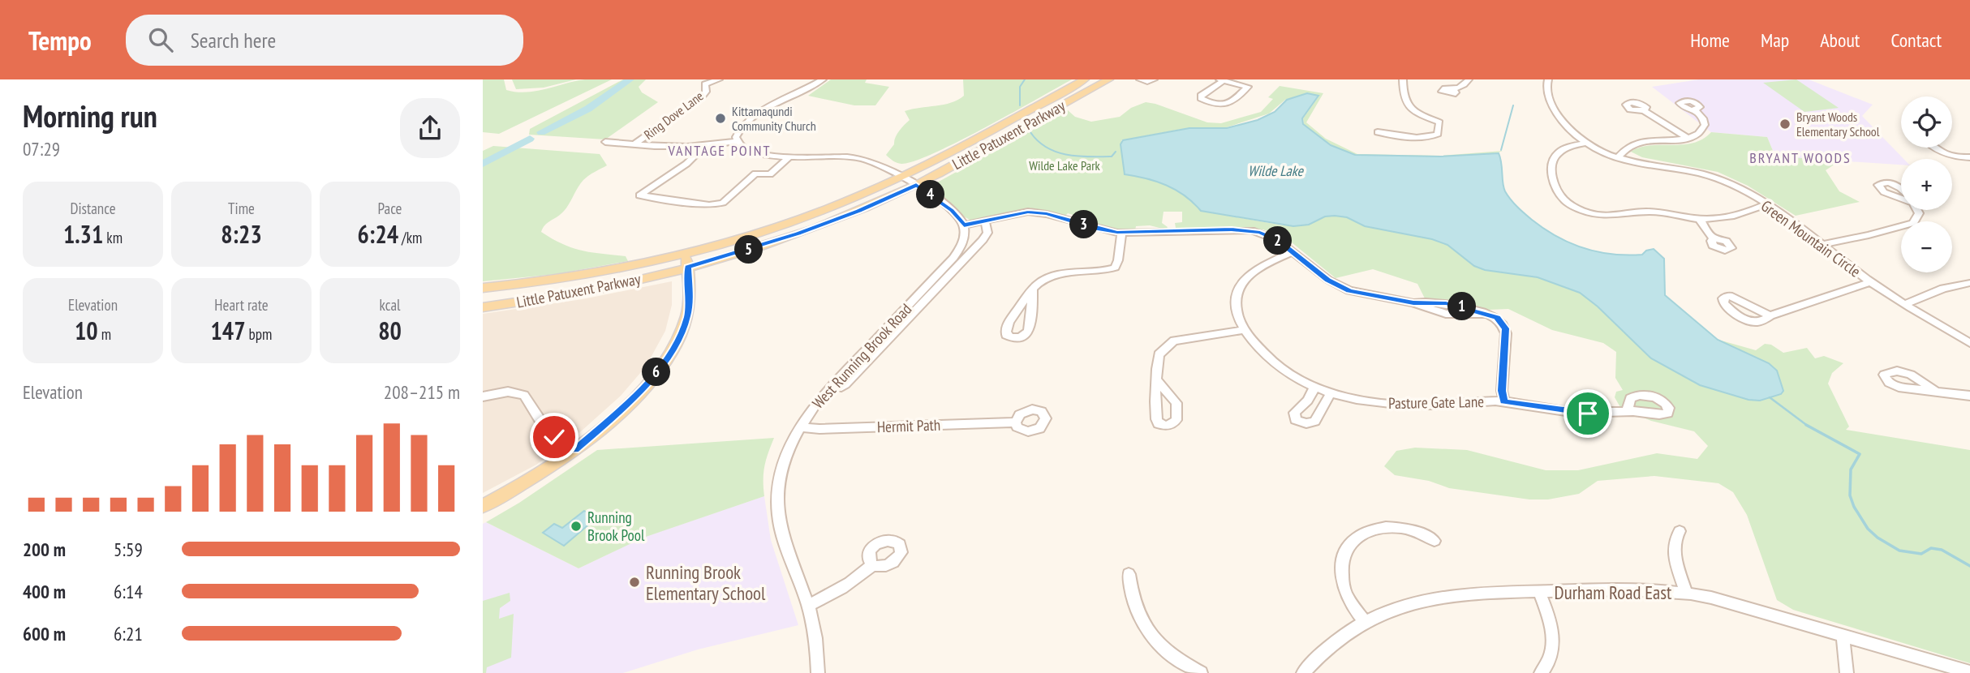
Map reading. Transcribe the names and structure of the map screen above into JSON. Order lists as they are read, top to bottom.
{
  "streets": {
    "main road": ["Little Patuxent Parkway"],
    "street": [
      "Ring Dove Lane",
      "Green Mountain Circle",
      "West Running Brook Road",
      "Pasture Gate Lane",
      "Hermit Path",
      "Durham Road East"
    ]
  },
  "crossings": [
    ["West Running Brook Road", "Hermit Path"]
  ],
  "districts": ["VANTAGE POINT", "BRYANT WOODS"],
  "water": ["Wilde Lake"],
  "parks": ["Wilde Lake Park"],
  "places": [
    "Kittamaqundi Community Church",
    "Bryant Woods Elementary School",
    "Running Brook Pool",
    "Running Brook Elementary School"
  ],
  "page": {
    "header": "Tempo",
    "search": "Search here",
    "nav": [
      "Home",
      "Map",
      "About",
      "Contact"
    ],
    "heading": ["Morning run", "07:29"],
    "map_buttons": ["+", "−"],
    "stats": [
      ["Distance", "1.31 km"],
      ["Time", "8:23"],
      ["Pace", "6:24 /km"],
      ["Elevation", "10 m"],
      ["Heart rate", "147 bpm"],
      ["kcal", "80"]
    ],
    "pins": [
      "4",
      "3",
      "2",
      "5",
      "1",
      "6"
    ],
    "chart": ["Elevation", "208–215 m"],
    "list": [
      {
        "name": "200 m",
        "note": "5:59"
      },
      {
        "name": "400 m",
        "note": "6:14"
      },
      {
        "name": "600 m",
        "note": "6:21"
      }
    ]
  }
}
